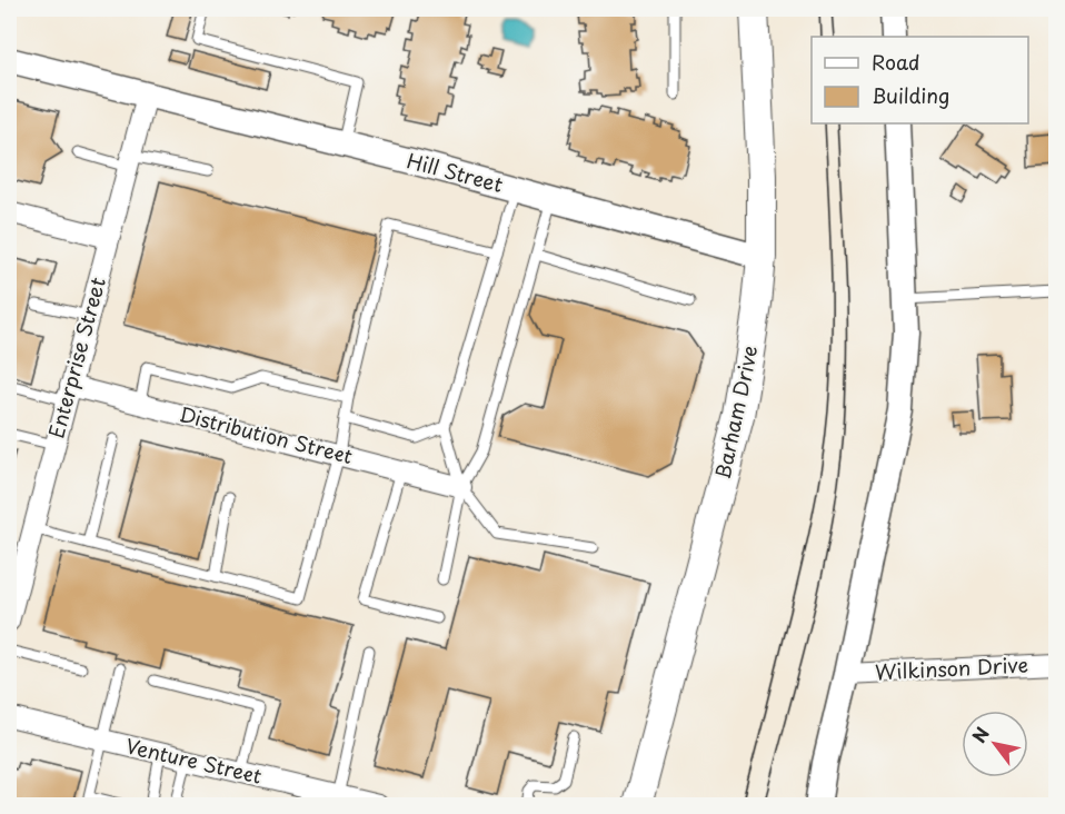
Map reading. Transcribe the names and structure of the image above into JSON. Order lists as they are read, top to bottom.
{
  "streets": {
    "main road": ["Barham Drive"],
    "street": [
      "Hill Street",
      "Enterprise Street",
      "Distribution Street",
      "Wilkinson Drive",
      "Venture Street"
    ]
  },
  "crossings": [
    ["Hill Street", "Enterprise Street"],
    ["Hill Street", "Barham Drive"],
    ["Enterprise Street", "Distribution Street"]
  ],
  "legend": ["Road", "Building"],
  "north": "top left"
}
